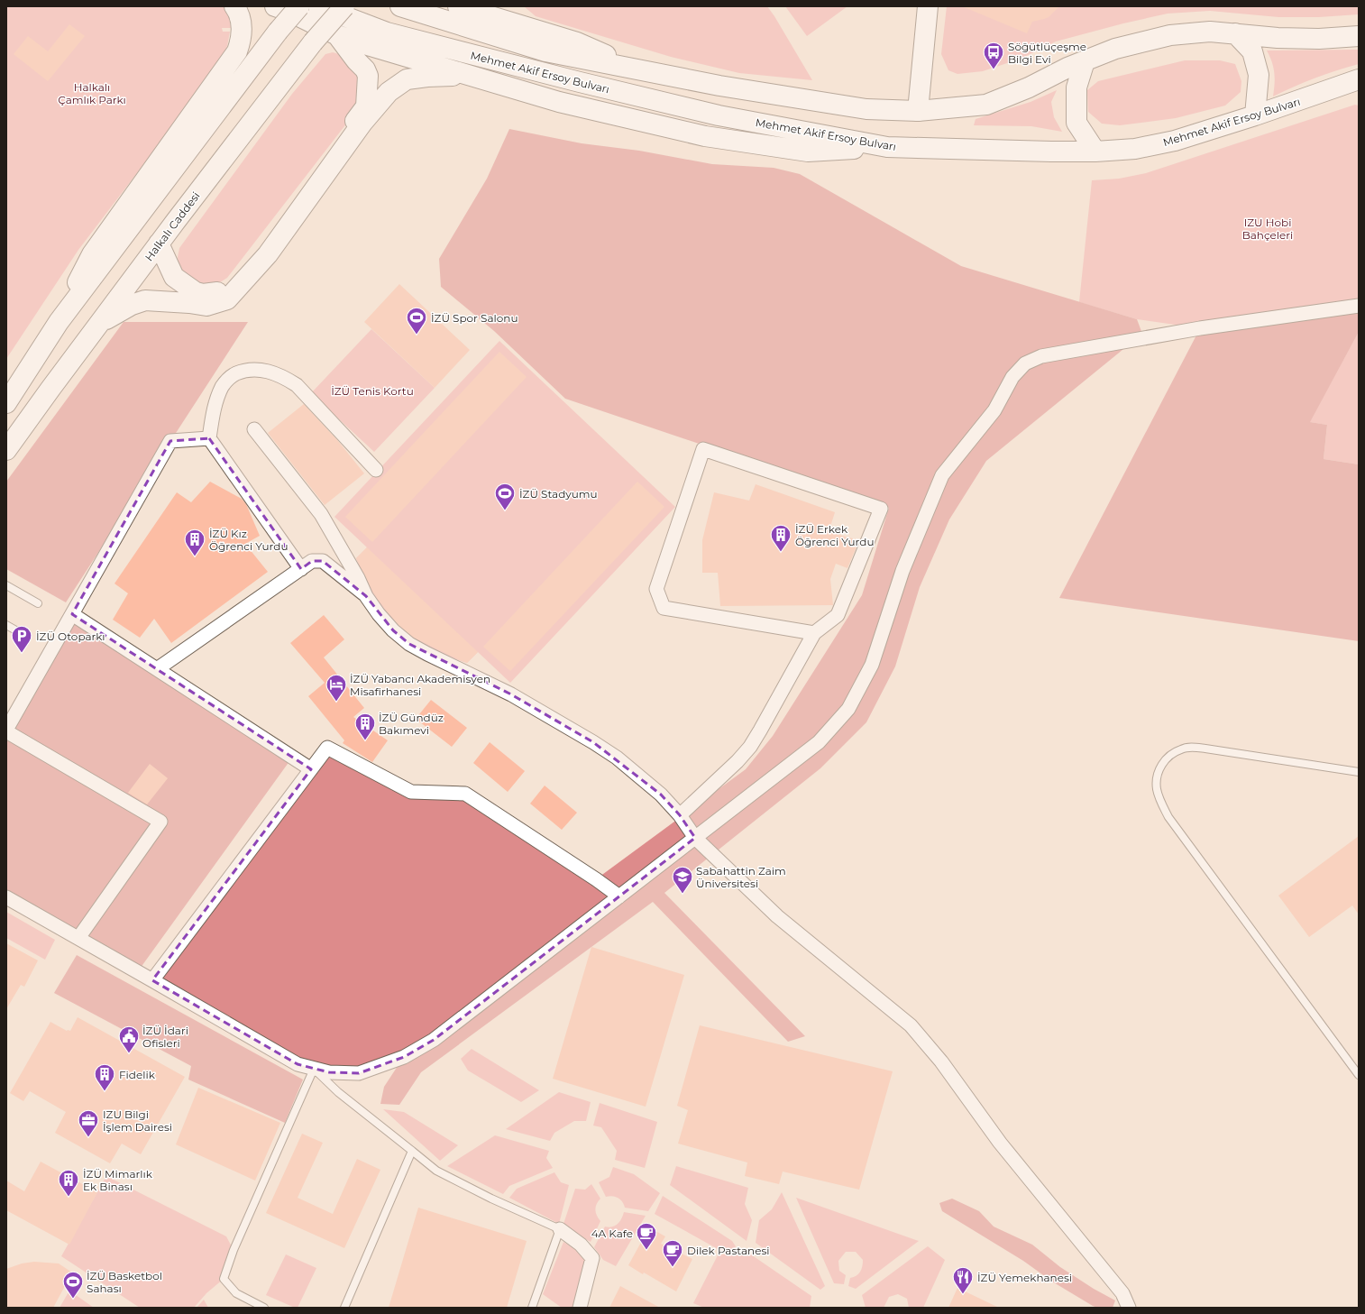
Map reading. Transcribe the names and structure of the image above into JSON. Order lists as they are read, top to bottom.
{
  "streets": {
    "main road": ["Mehmet Akif Ersoy Bulvarı", "Halkalı Caddesi"]
  },
  "parks": ["Halkalı Çamlık Parkı", "IZU Hobi Bahçeleri", "İZÜ Tenis Kortu"],
  "places": {
    "bus stop": ["Söğütlüçeşme Bilgi Evi"],
    "sports": ["İZÜ Spor Salonu", "İZÜ Stadyumu", "İZÜ Basketbol Sahası"],
    "building": [
      "İZÜ Erkek Öğrenci Yurdu",
      "İZÜ Kız Öğrenci Yurdu",
      "İZÜ Gündüz Bakımevi",
      "Fidelik",
      "İZÜ Mimarlık Ek Binası"
    ],
    "parking": ["İZÜ Otoparkı"],
    "hotel": ["İZÜ Yabancı Akademisyen Misafirhanesi"],
    "school or university": ["Sabahattin Zaim Üniversitesi"],
    "public building": ["İZÜ İdari Ofisleri"],
    "office": ["IZU Bilgi İşlem Dairesi"],
    "cafe": ["4A Kafe", "Dilek Pastanesi"],
    "restaurant": ["İZÜ Yemekhanesi"]
  }
}
